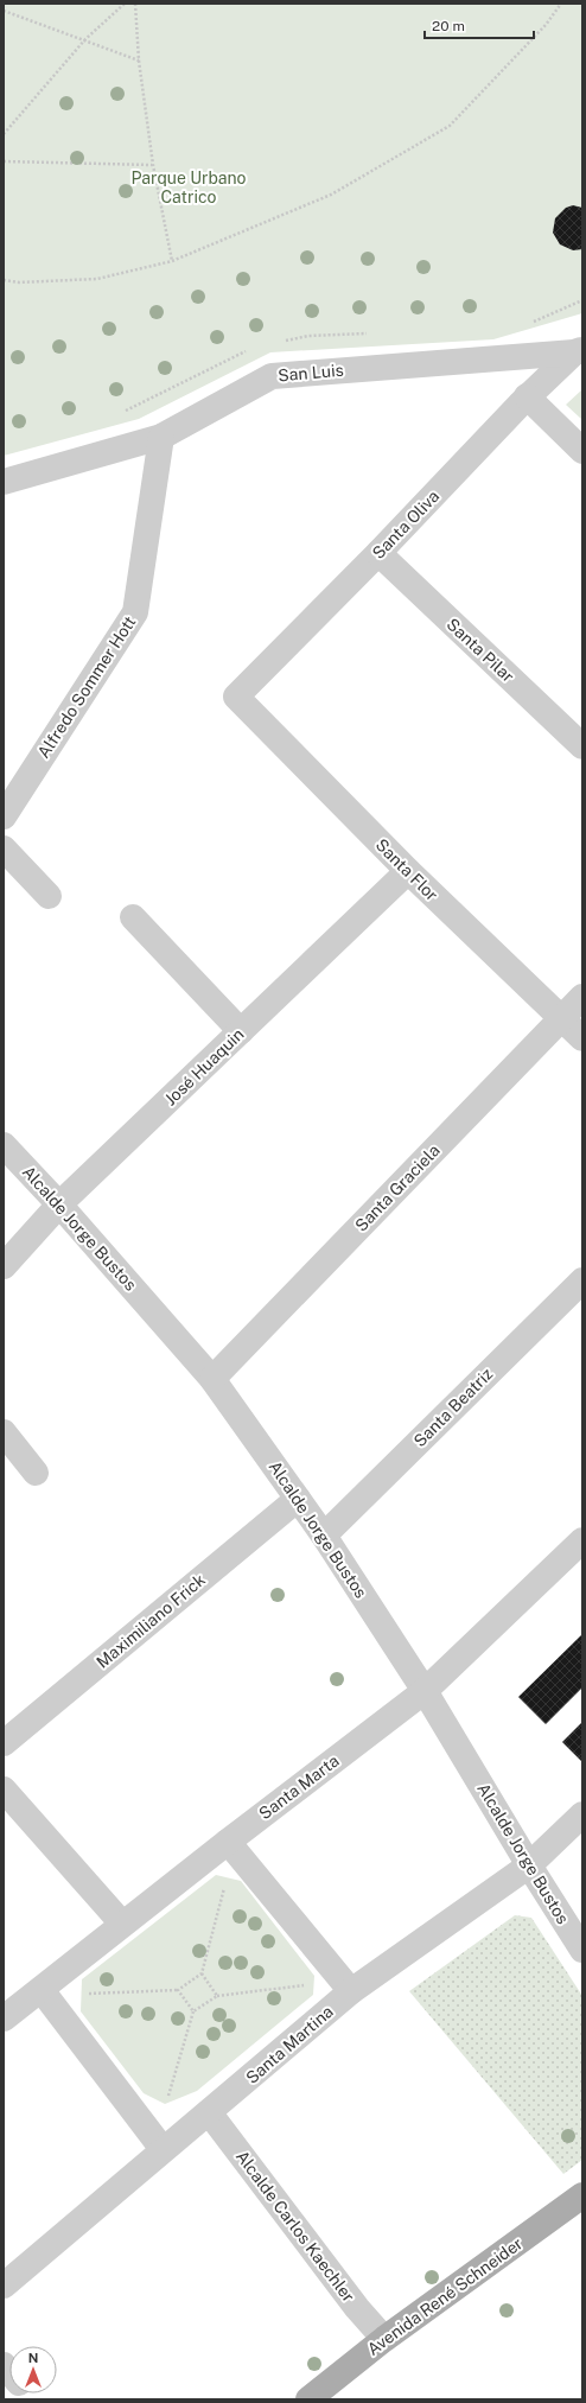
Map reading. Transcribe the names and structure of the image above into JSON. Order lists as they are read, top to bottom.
{
  "streets": {
    "main road": ["Avenida René Schneider"],
    "street": [
      "San Luis",
      "Santa Oliva",
      "Santa Pilar",
      "Alfredo Sommer Hott",
      "Santa Flor",
      "José Huaquin",
      "Santa Graciela",
      "Alcalde Jorge Bustos",
      "Santa Beatriz",
      "Maximiliano Frick",
      "Santa Marta",
      "Santa Martina",
      "Alcalde Carlos Kaechler"
    ]
  },
  "crossings": [
    ["San Luis", "Santa Oliva"],
    ["San Luis", "Alfredo Sommer Hott"],
    ["Santa Oliva", "Santa Pilar"],
    ["Santa Oliva", "Santa Flor"],
    ["Santa Flor", "José Huaquin"],
    ["Santa Flor", "Santa Graciela"],
    ["José Huaquin", "Alcalde Jorge Bustos"],
    ["Santa Graciela", "Alcalde Jorge Bustos"],
    ["Alcalde Jorge Bustos", "Santa Beatriz"],
    ["Alcalde Jorge Bustos", "Maximiliano Frick"],
    ["Alcalde Jorge Bustos", "Santa Marta"],
    ["Alcalde Jorge Bustos", "Santa Martina"],
    ["Santa Martina", "Alcalde Carlos Kaechler"],
    ["Alcalde Carlos Kaechler", "Avenida René Schneider"]
  ],
  "parks": ["Parque Urbano Catrico"],
  "scale_bar": "20 m",
  "north": "top"
}
